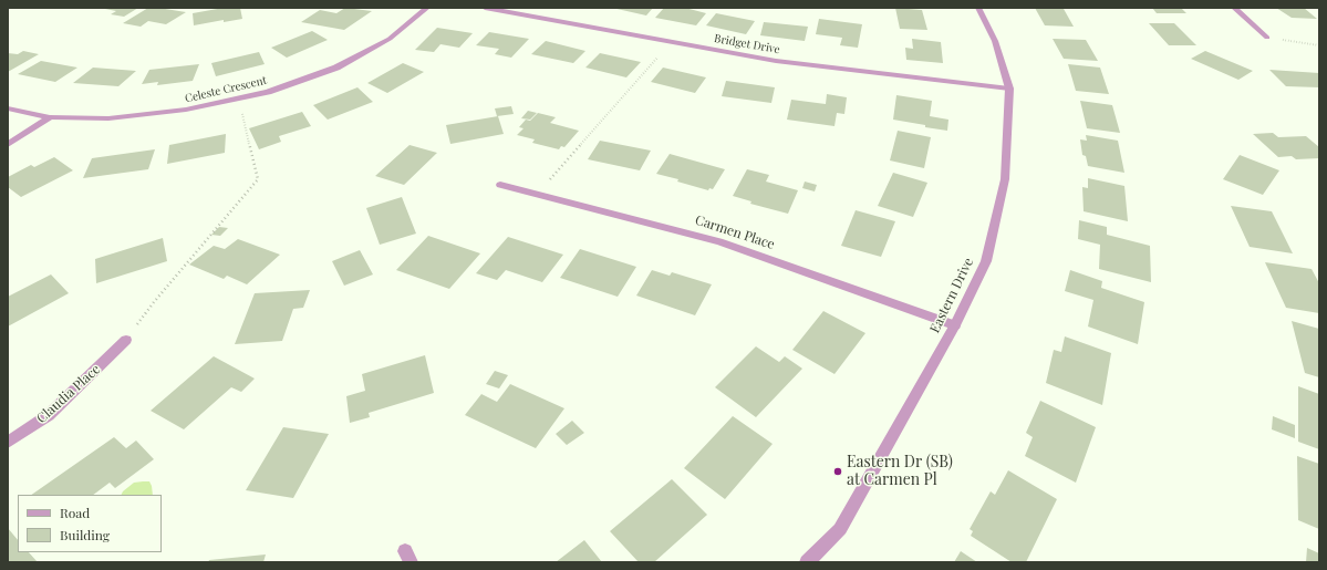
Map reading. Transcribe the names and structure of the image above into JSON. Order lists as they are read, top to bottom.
{
  "streets": {
    "street": [
      "Bridget Drive",
      "Celeste Crescent",
      "Carmen Place",
      "Eastern Drive",
      "Claudia Place"
    ]
  },
  "crossings": [
    ["Bridget Drive", "Eastern Drive"],
    ["Carmen Place", "Eastern Drive"]
  ],
  "places": ["Eastern Dr (SB) at Carmen Pl"],
  "legend": ["Road", "Building"]
}
